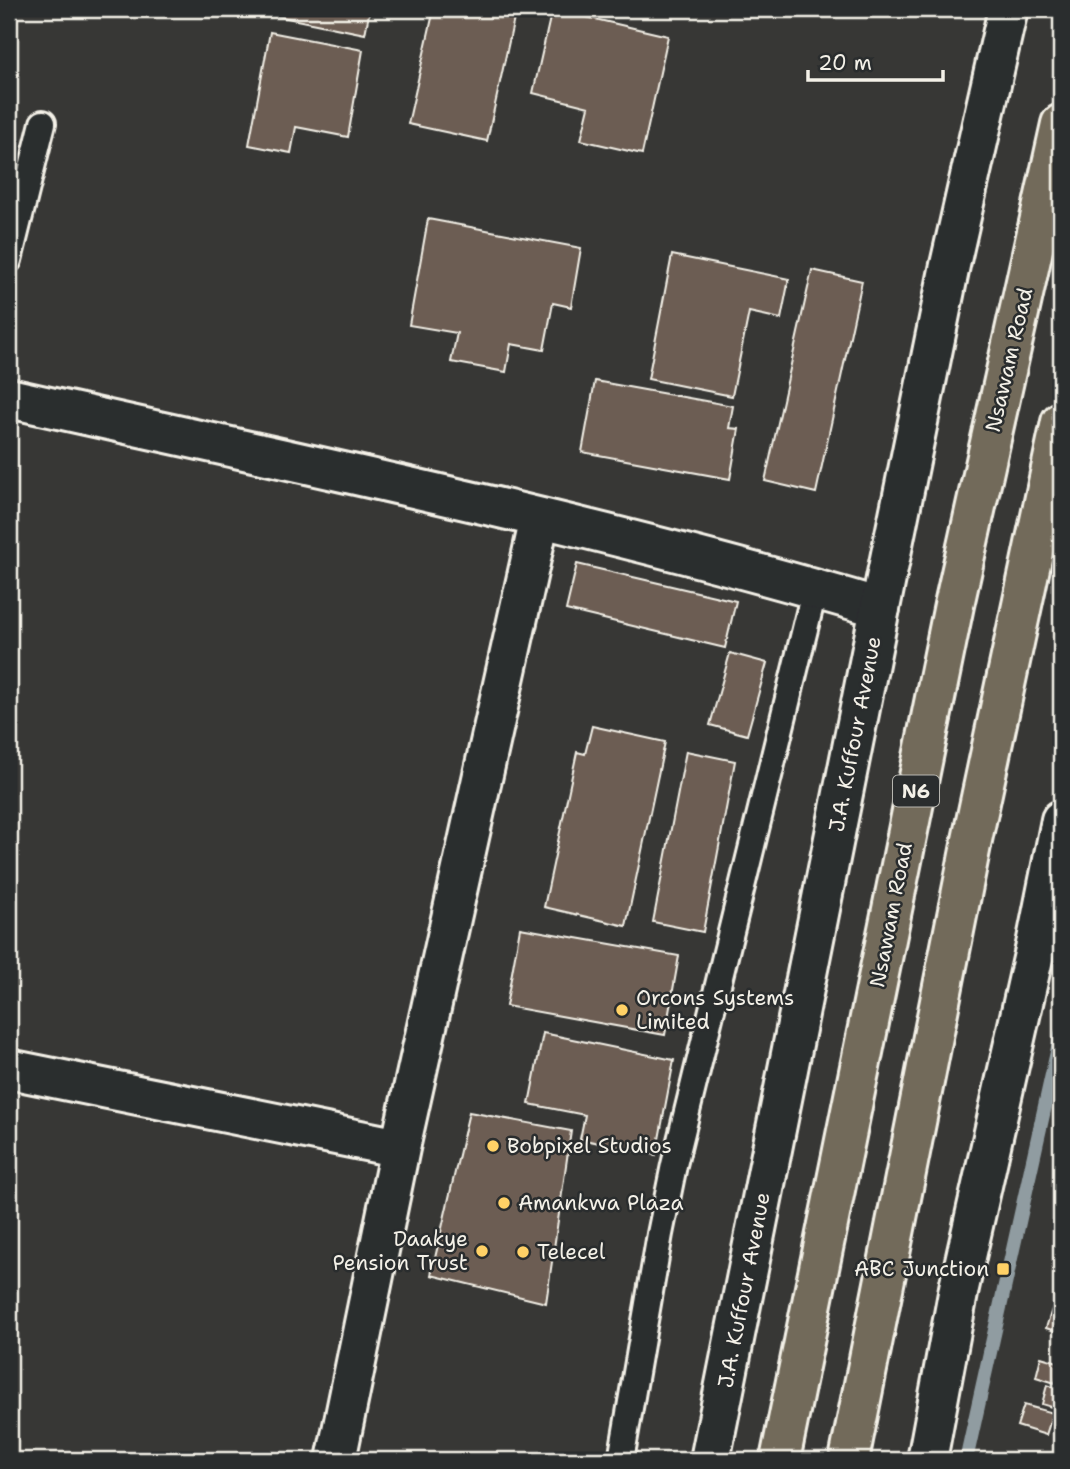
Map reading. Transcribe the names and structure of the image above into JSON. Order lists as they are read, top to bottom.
{
  "streets": {
    "highway": ["Nsawam Road", "N6"],
    "street": ["J.A. Kuffour Avenue"]
  },
  "places": {
    "other": [
      "Orcons Systems Limited",
      "Bobpixel Studios",
      "Amankwa Plaza",
      "Daakye Pension Trust",
      "Telecel"
    ],
    "transit": ["ABC Junction"]
  },
  "scale_bar": "20 m"
}
